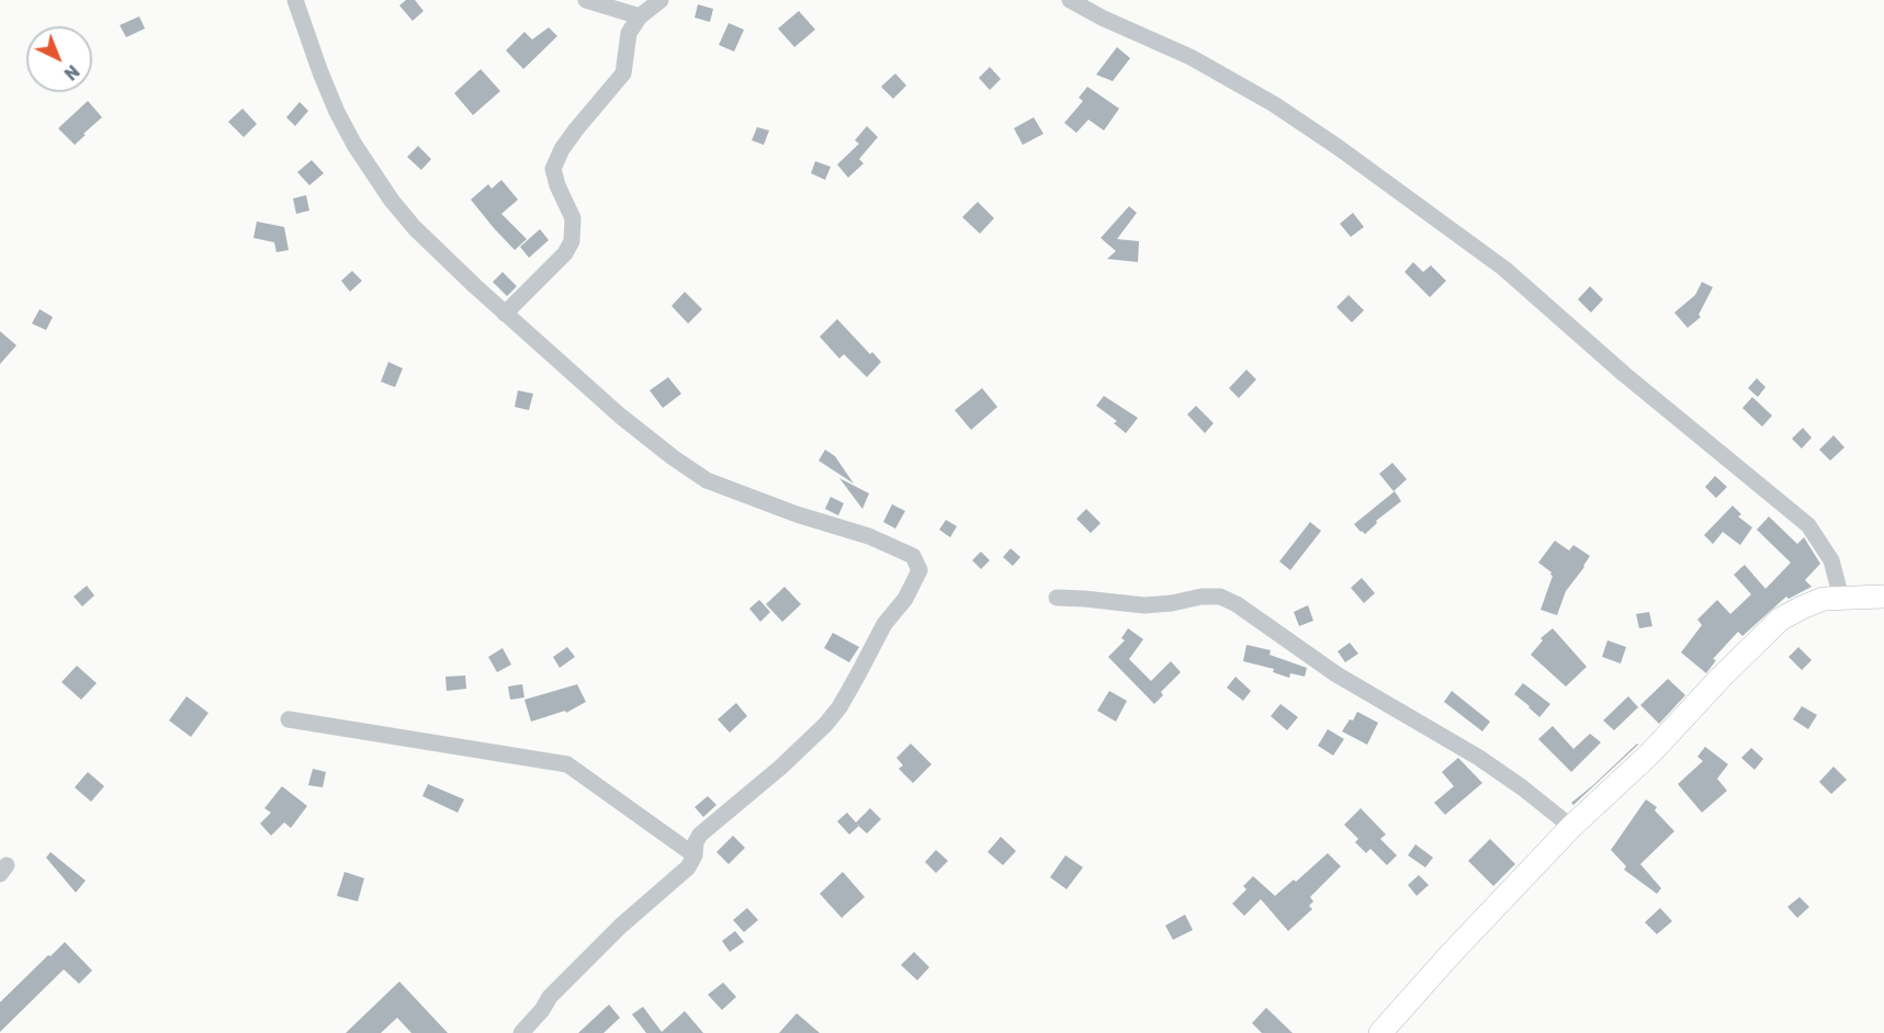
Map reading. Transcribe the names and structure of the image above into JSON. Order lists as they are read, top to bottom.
{
  "north": "bottom right"
}
